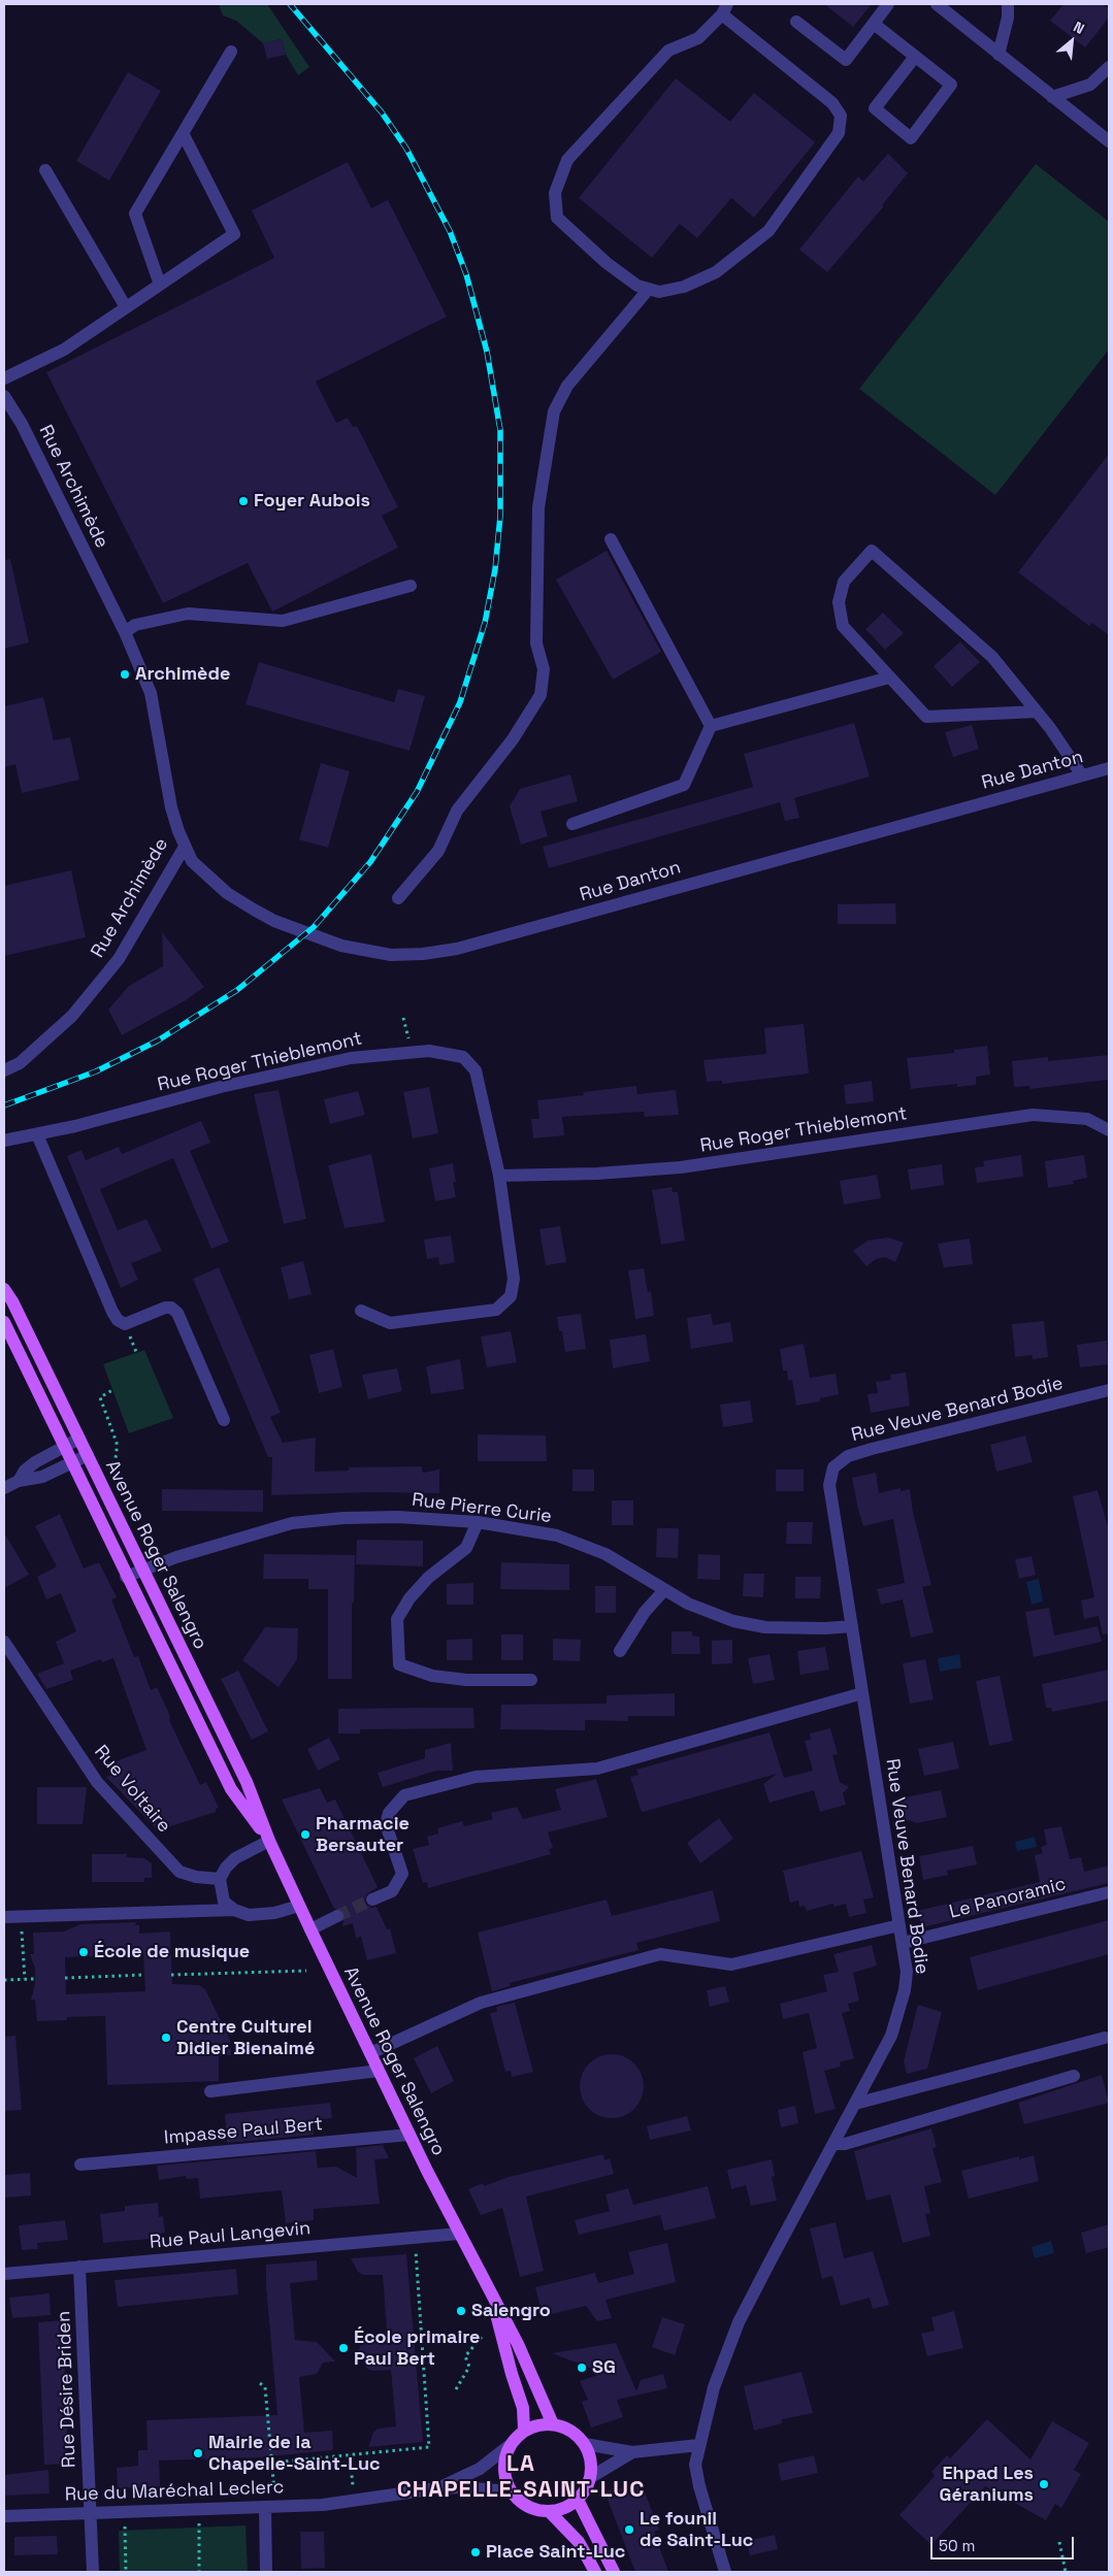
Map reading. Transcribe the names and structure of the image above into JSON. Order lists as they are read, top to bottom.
{
  "streets": {
    "main road": ["Avenue Roger Salengro"],
    "street": [
      "Rue Archimède",
      "Rue Danton",
      "Rue Roger Thieblemont",
      "Rue Veuve Benard Bodie",
      "Rue Pierre Curie",
      "Rue Voltaire",
      "Le Panoramic",
      "Impasse Paul Bert",
      "Rue Paul Langevin",
      "Rue Désire Briden",
      "Rue du Maréchal Leclerc"
    ]
  },
  "crossings": [
    ["Rue Archimède", "Rue Danton"],
    ["Rue Veuve Benard Bodie", "Rue Pierre Curie"],
    ["Rue Veuve Benard Bodie", "Le Panoramic"],
    ["Rue Pierre Curie", "Avenue Roger Salengro"],
    ["Avenue Roger Salengro", "Impasse Paul Bert"],
    ["Avenue Roger Salengro", "Rue Paul Langevin"],
    ["Avenue Roger Salengro", "Rue du Maréchal Leclerc"],
    ["Rue Paul Langevin", "Rue Désire Briden"],
    ["Rue Désire Briden", "Rue du Maréchal Leclerc"]
  ],
  "districts": ["LA CHAPELLE-SAINT-LUC"],
  "places": [
    "Foyer Aubois",
    "Archimède",
    "Pharmacie Bersauter",
    "École de musique",
    "Centre Culturel Didier Bienaimé",
    "Salengro",
    "École primaire Paul Bert",
    "SG",
    "Mairie de la Chapelle-Saint-Luc",
    "Ehpad Les Géraniums",
    "Le founil de Saint-Luc",
    "Place Saint-Luc"
  ],
  "scale_bar": "50 m",
  "north": "top right"
}
